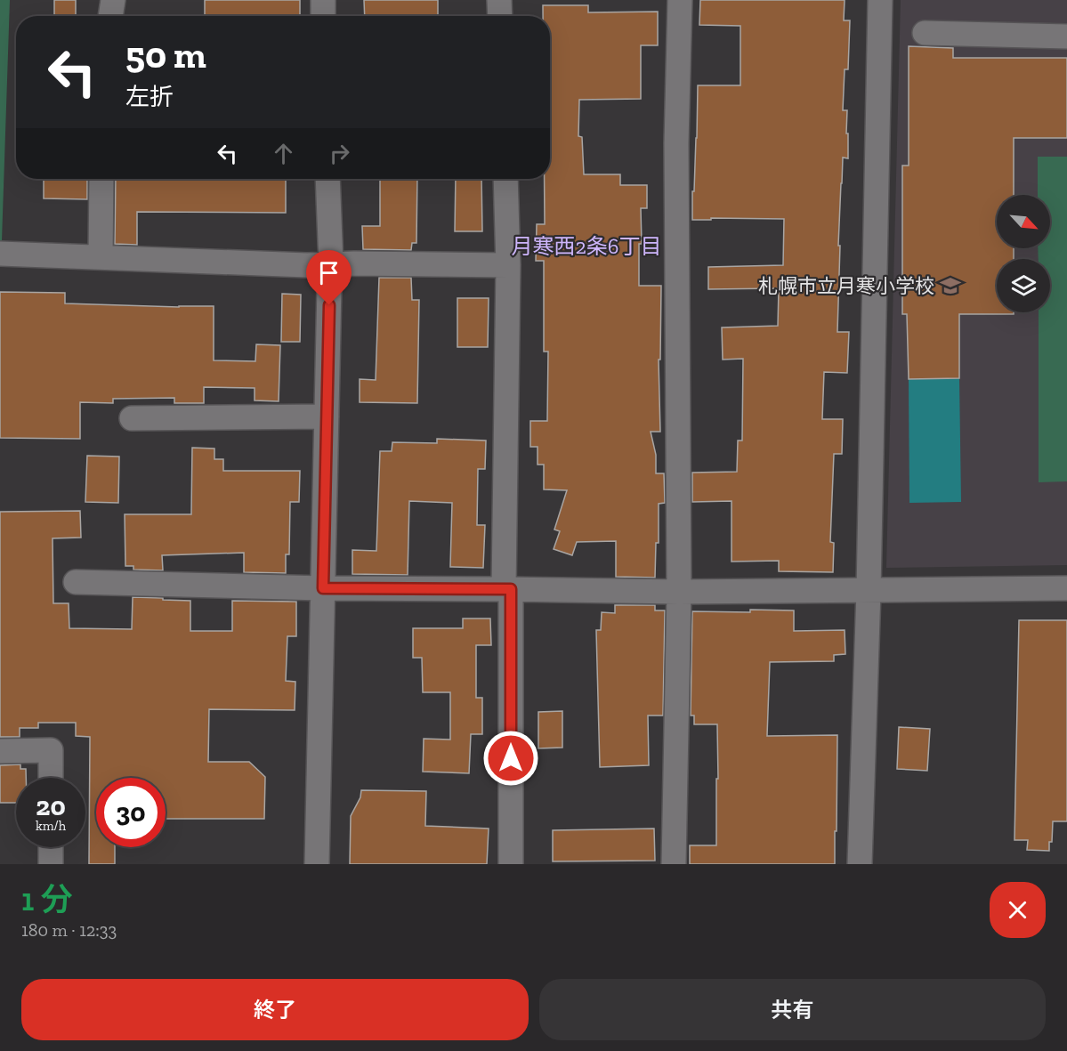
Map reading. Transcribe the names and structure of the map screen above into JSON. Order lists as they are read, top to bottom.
{
  "districts": ["月寒西2条6丁目"],
  "places": {
    "school or university": ["札幌市立月寒小学校"]
  },
  "north": "bottom right",
  "page": {
    "turn": ["50 m", "左折"],
    "speed": "20 km/h",
    "limit": "30",
    "heading": ["1 分", "180 m · 12:33"],
    "buttons": ["終了", "共有"]
  }
}
